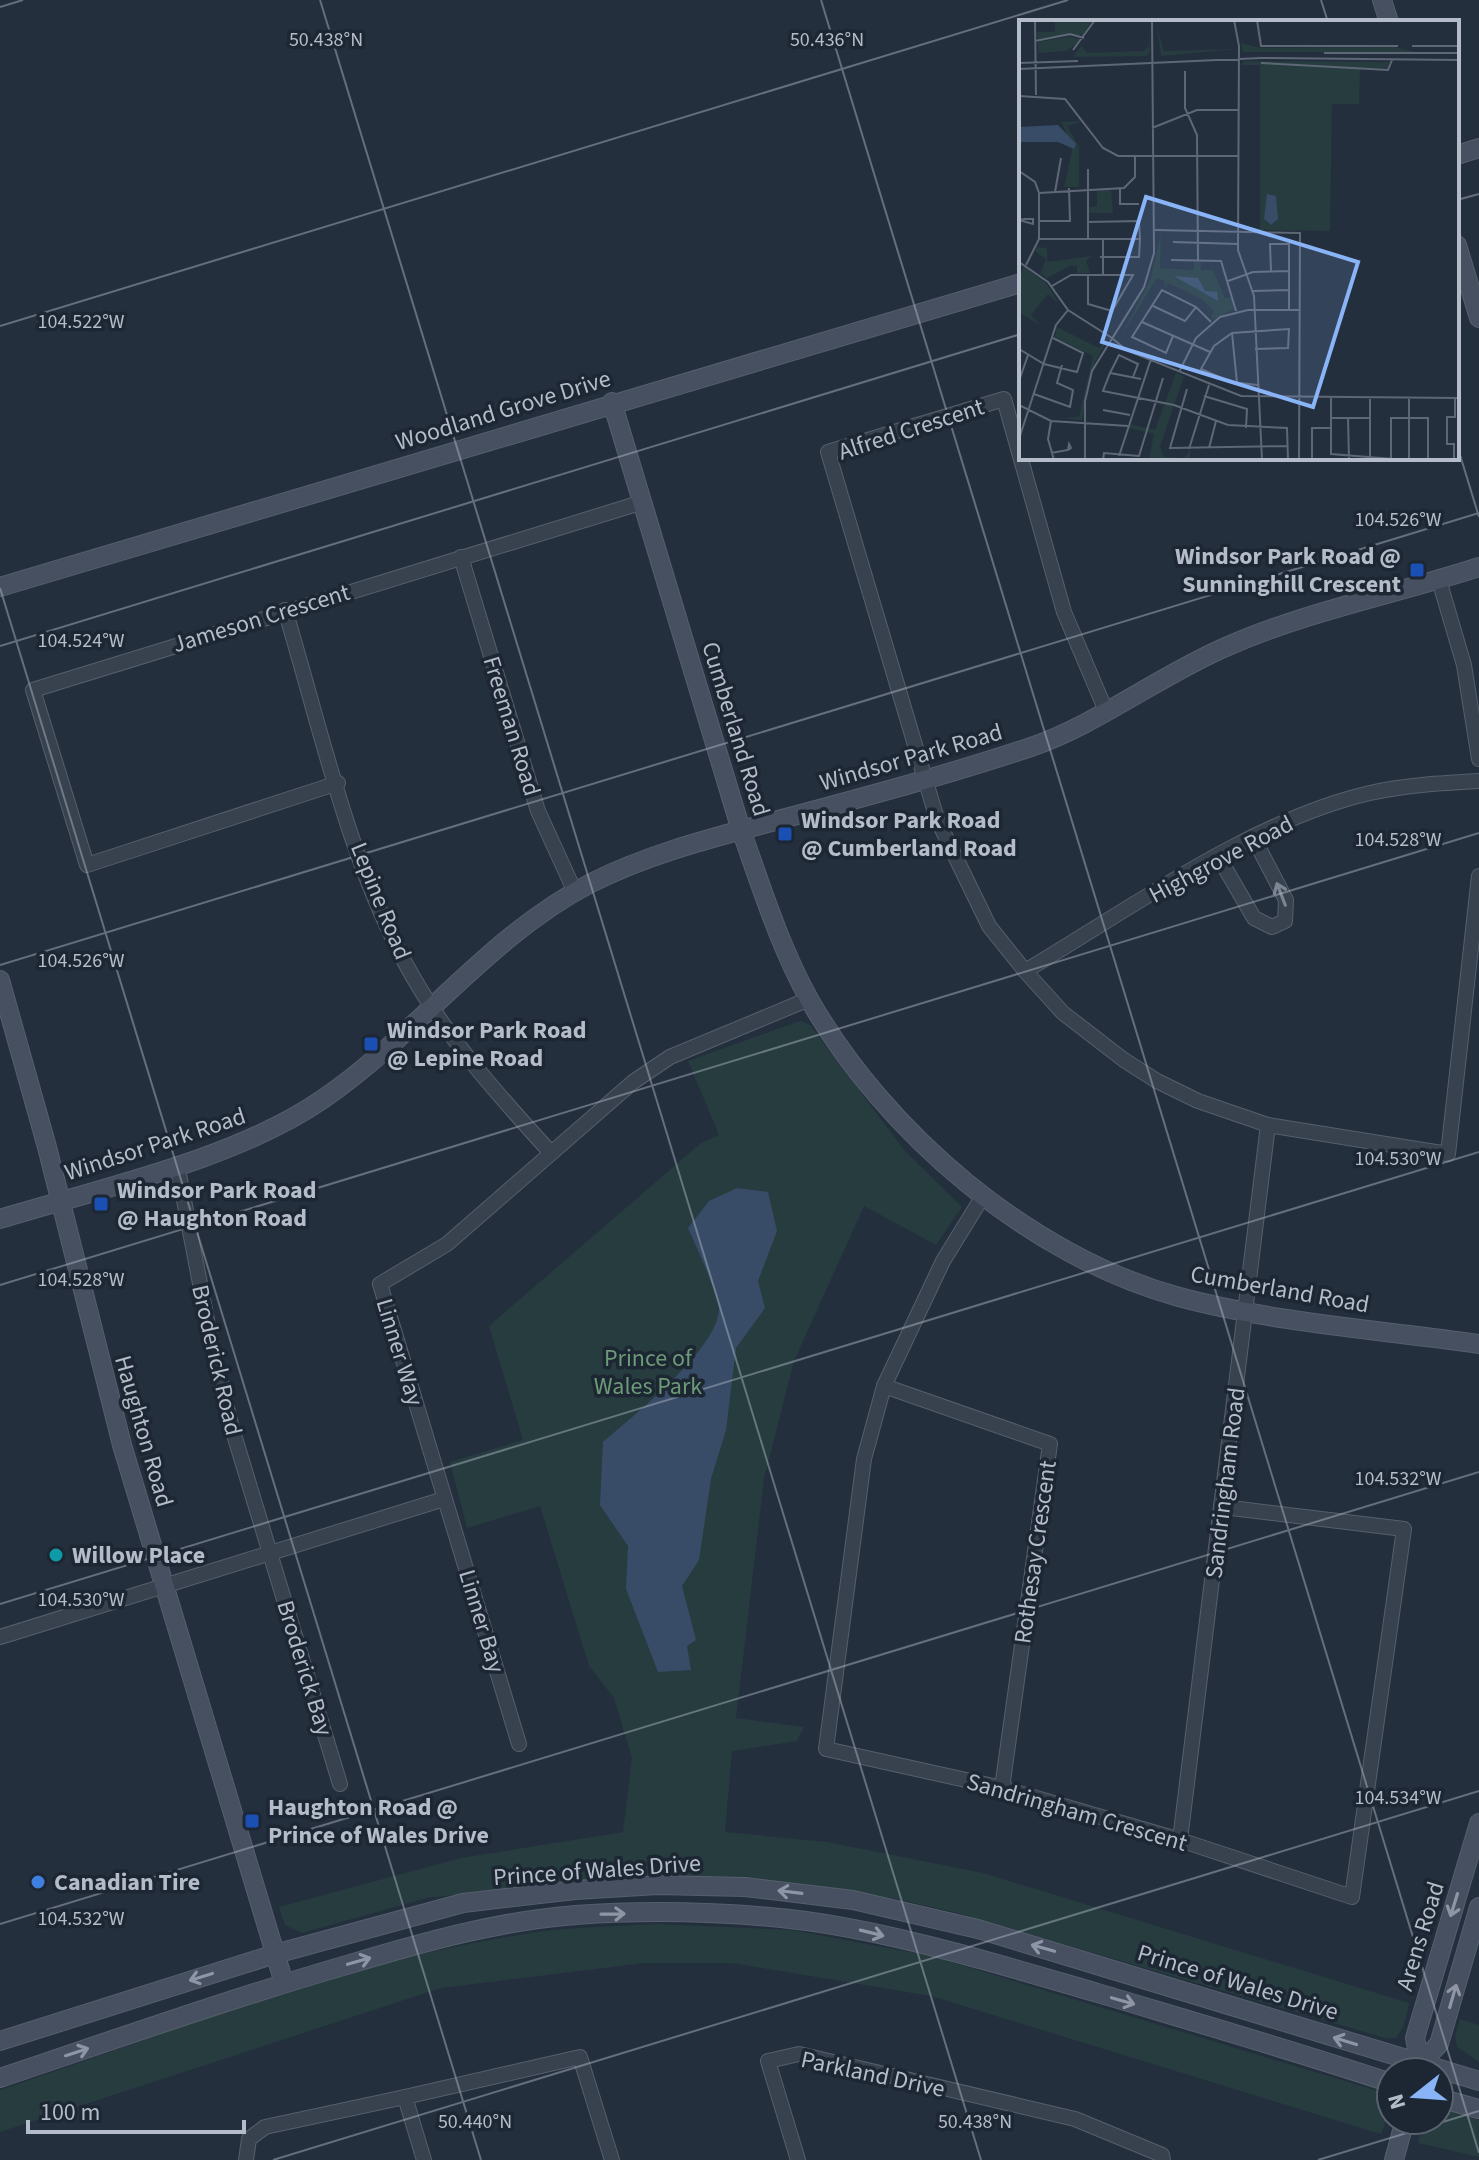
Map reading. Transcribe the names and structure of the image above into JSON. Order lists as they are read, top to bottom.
{
  "streets": {
    "street": [
      "Woodland Grove Drive",
      "Alfred Crescent",
      "Jameson Crescent",
      "Freeman Road",
      "Cumberland Road",
      "Windsor Park Road",
      "Highgrove Road",
      "Lepine Road",
      "Linner Way",
      "Broderick Road",
      "Haughton Road",
      "Sandringham Road",
      "Rothesay Crescent",
      "Linner Bay",
      "Broderick Bay",
      "Sandringham Crescent",
      "Prince of Wales Drive",
      "Arens Road",
      "Parkland Drive"
    ]
  },
  "crossings": [
    ["Woodland Grove Drive", "Cumberland Road"],
    ["Alfred Crescent", "Windsor Park Road"],
    ["Jameson Crescent", "Freeman Road"],
    ["Jameson Crescent", "Cumberland Road"],
    ["Jameson Crescent", "Lepine Road"],
    ["Freeman Road", "Windsor Park Road"],
    ["Cumberland Road", "Windsor Park Road"],
    ["Cumberland Road", "Linner Way"],
    ["Cumberland Road", "Sandringham Road"],
    ["Cumberland Road", "Sandringham Crescent"],
    ["Windsor Park Road", "Lepine Road"],
    ["Windsor Park Road", "Broderick Road"],
    ["Windsor Park Road", "Haughton Road"],
    ["Lepine Road", "Linner Way"],
    ["Linner Way", "Linner Bay"],
    ["Broderick Road", "Broderick Bay"],
    ["Haughton Road", "Prince of Wales Drive"],
    ["Sandringham Road", "Sandringham Crescent"],
    ["Rothesay Crescent", "Sandringham Crescent"]
  ],
  "parks": ["Prince of Wales Park"],
  "places": {
    "transit": [
      "Windsor Park Road @ Sunninghill Crescent",
      "Windsor Park Road @ Cumberland Road",
      "Windsor Park Road @ Lepine Road",
      "Windsor Park Road @ Haughton Road",
      "Haughton Road @ Prince of Wales Drive"
    ],
    "other": ["Willow Place", "Canadian Tire"]
  },
  "scale_bar": "100 m",
  "north": "left",
  "coordinates": [
    "50.438°N",
    "50.436°N",
    "104.522°W",
    "104.526°W",
    "104.524°W",
    "104.528°W",
    "104.530°W",
    "104.532°W",
    "104.534°W",
    "50.440°N"
  ]
}
